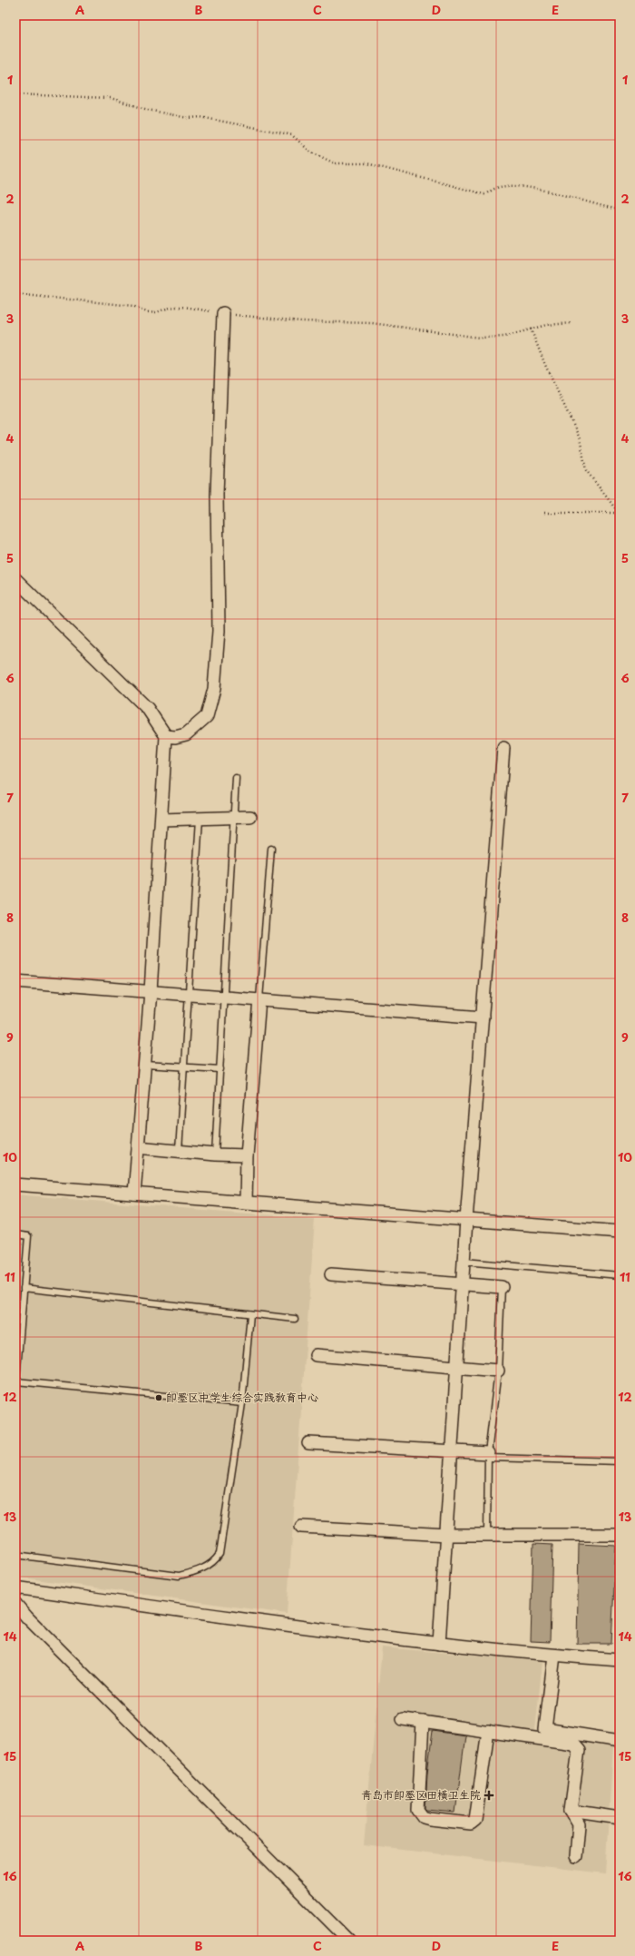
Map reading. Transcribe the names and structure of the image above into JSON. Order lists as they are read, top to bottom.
{
  "places": {
    "other": ["即墨区中学生综合实践教育中心"],
    "health": ["青岛市即墨区田横卫生院"]
  },
  "grid": {
    "columns": [
      "A",
      "B",
      "C",
      "D",
      "E"
    ],
    "rows": [
      "1",
      "2",
      "3",
      "4",
      "5",
      "6",
      "7",
      "8",
      "9",
      "10",
      "11",
      "12",
      "13",
      "14",
      "15",
      "16"
    ]
  }
}
